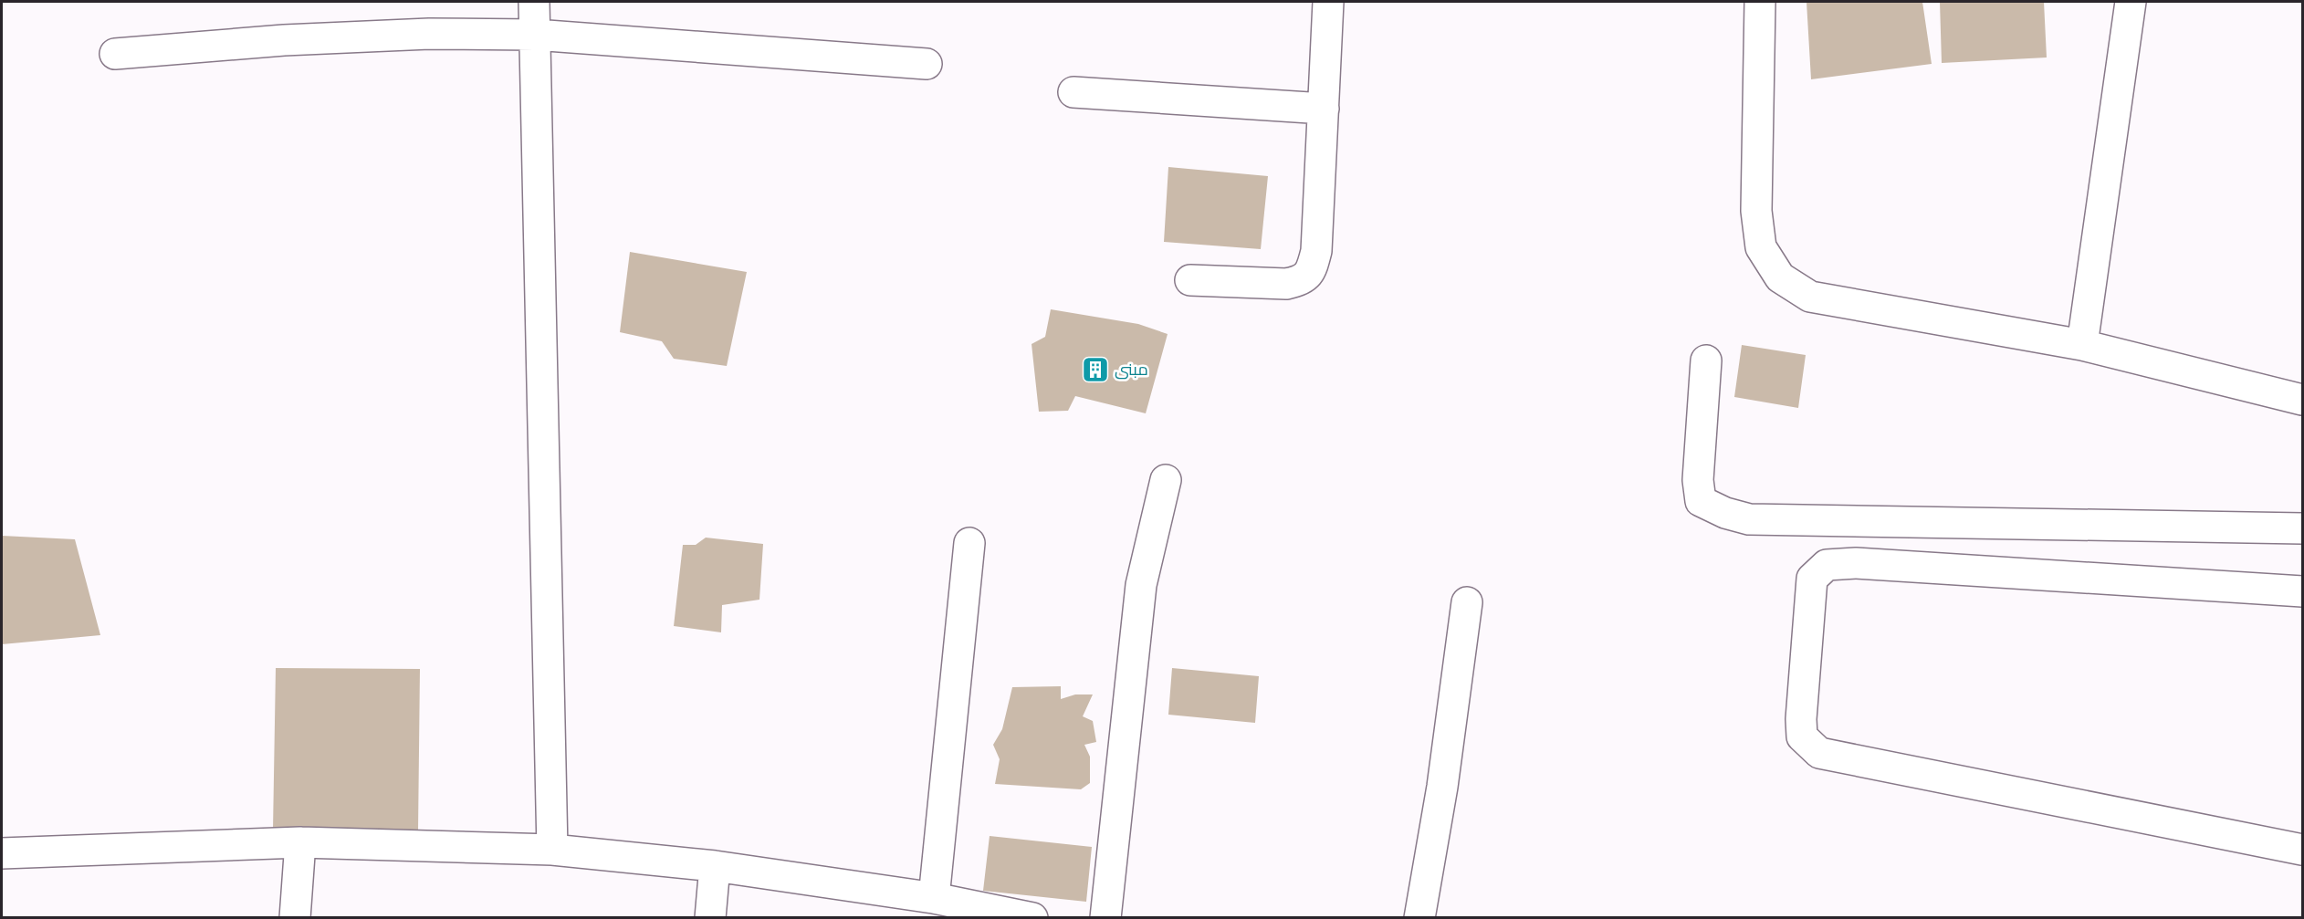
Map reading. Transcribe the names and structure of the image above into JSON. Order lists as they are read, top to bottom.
{
  "places": {
    "building": ["مبنى"]
  }
}
